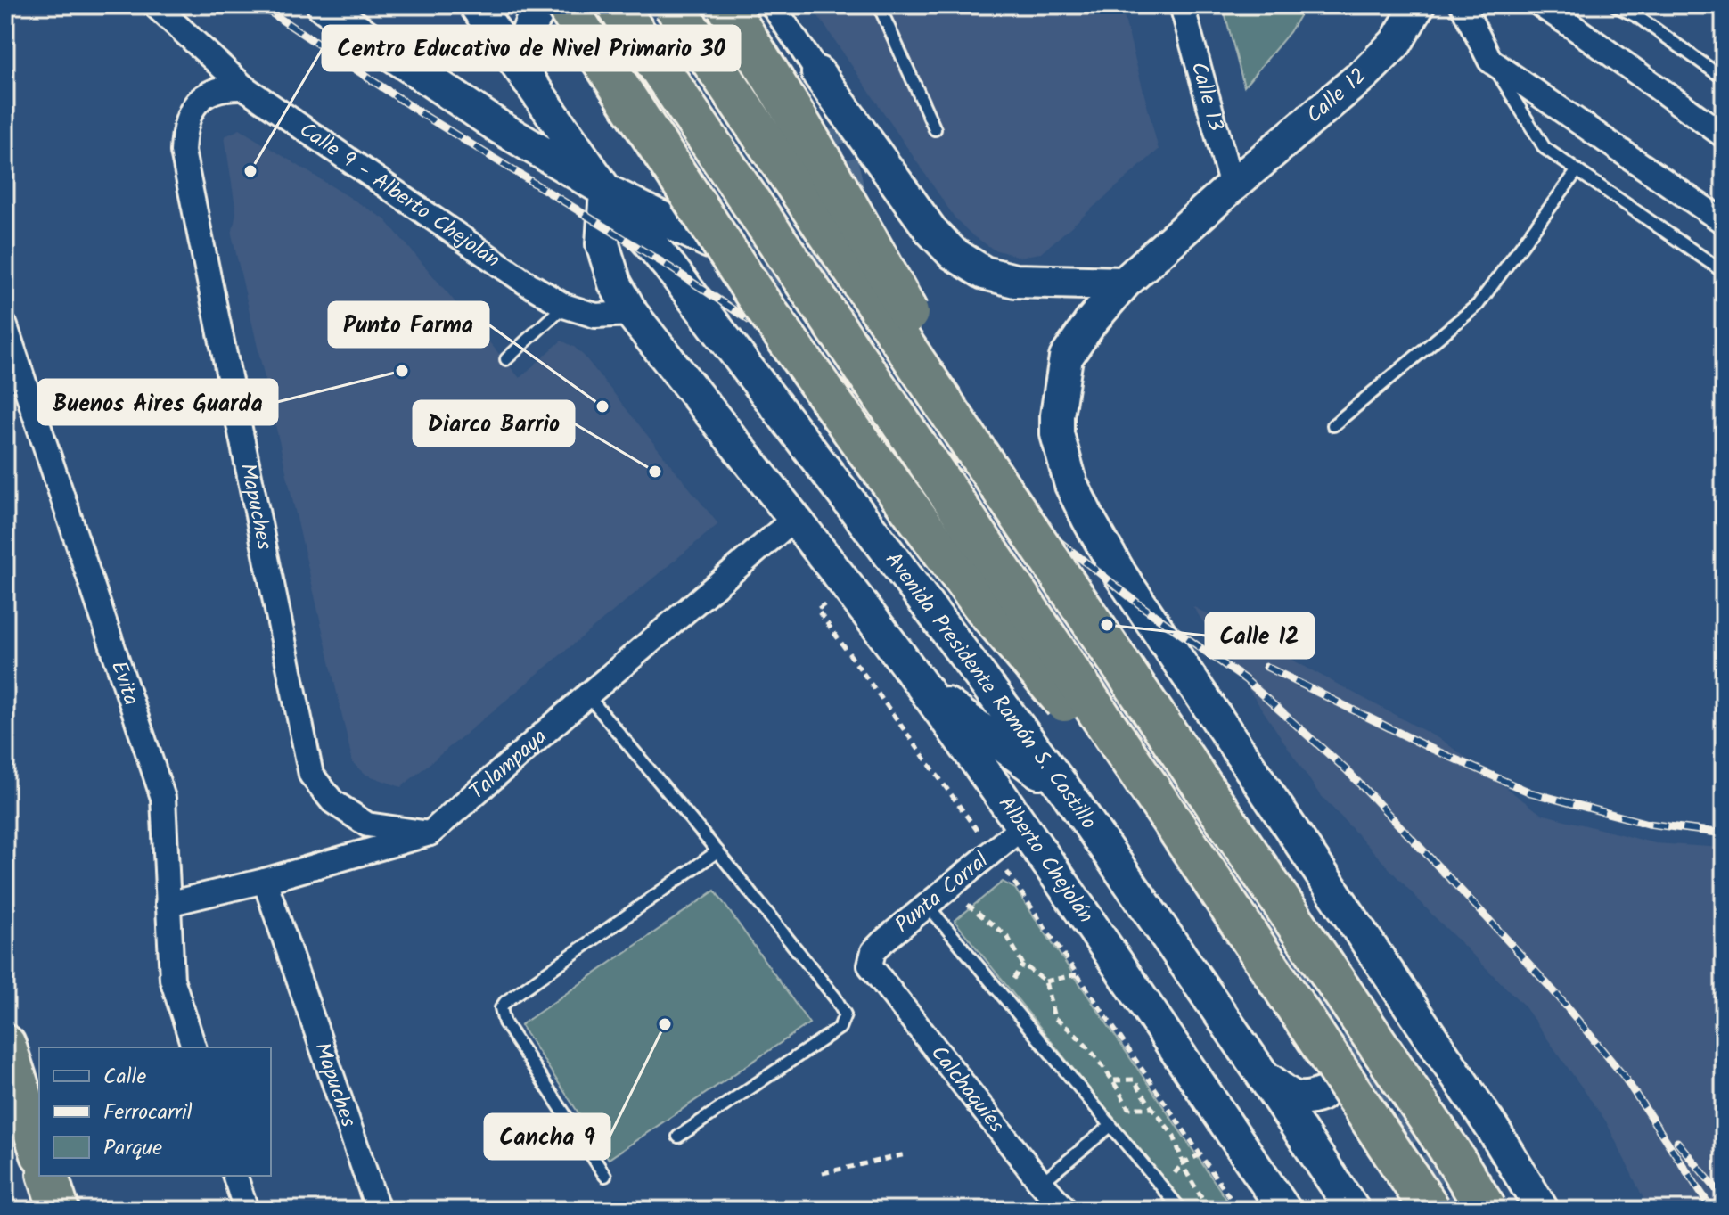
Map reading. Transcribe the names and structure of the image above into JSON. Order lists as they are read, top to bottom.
{
  "streets": {
    "main road": ["Calle 12", "Avenida Presidente Ramón S. Castillo", "Alberto Chejolán"],
    "street": [
      "Calle 13",
      "Calle 9 - Alberto Chejolán",
      "Mapuches",
      "Evita",
      "Talampaya",
      "Punta Corral",
      "Calchaquíes"
    ]
  },
  "crossings": [
    ["Calle 13", "Calle 12"],
    ["Calle 9 - Alberto Chejolán", "Mapuches"],
    ["Mapuches", "Talampaya"],
    ["Evita", "Talampaya"],
    ["Talampaya", "Alberto Chejolán"],
    ["Alberto Chejolán", "Punta Corral"],
    ["Punta Corral", "Calchaquíes"]
  ],
  "places": [
    "Centro Educativo de Nivel Primario 30",
    "Buenos Aires Guarda",
    "Punto Farma",
    "Diarco Barrio",
    "Calle 12",
    "Cancha 9"
  ],
  "legend": ["Calle", "Ferrocarril", "Parque"]
}
